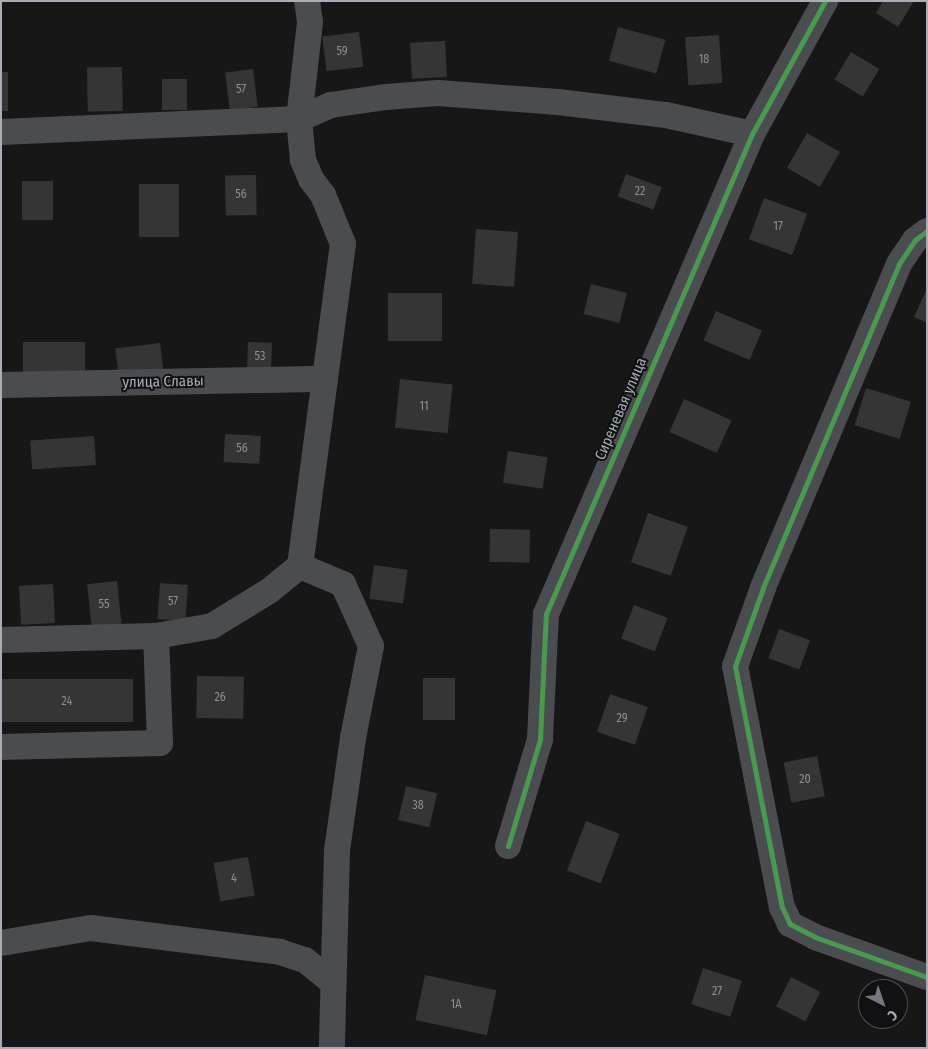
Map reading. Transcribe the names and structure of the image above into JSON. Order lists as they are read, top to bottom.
{
  "streets": {
    "street": ["улица Славы", "Сиреневая улица"]
  },
  "house_numbers": [
    "59",
    "18",
    "57",
    "22",
    "56",
    "17",
    "53",
    "11",
    "56",
    "57",
    "55",
    "26",
    "24",
    "29",
    "20",
    "38",
    "4",
    "27",
    "1А"
  ],
  "north": "bottom right"
}
